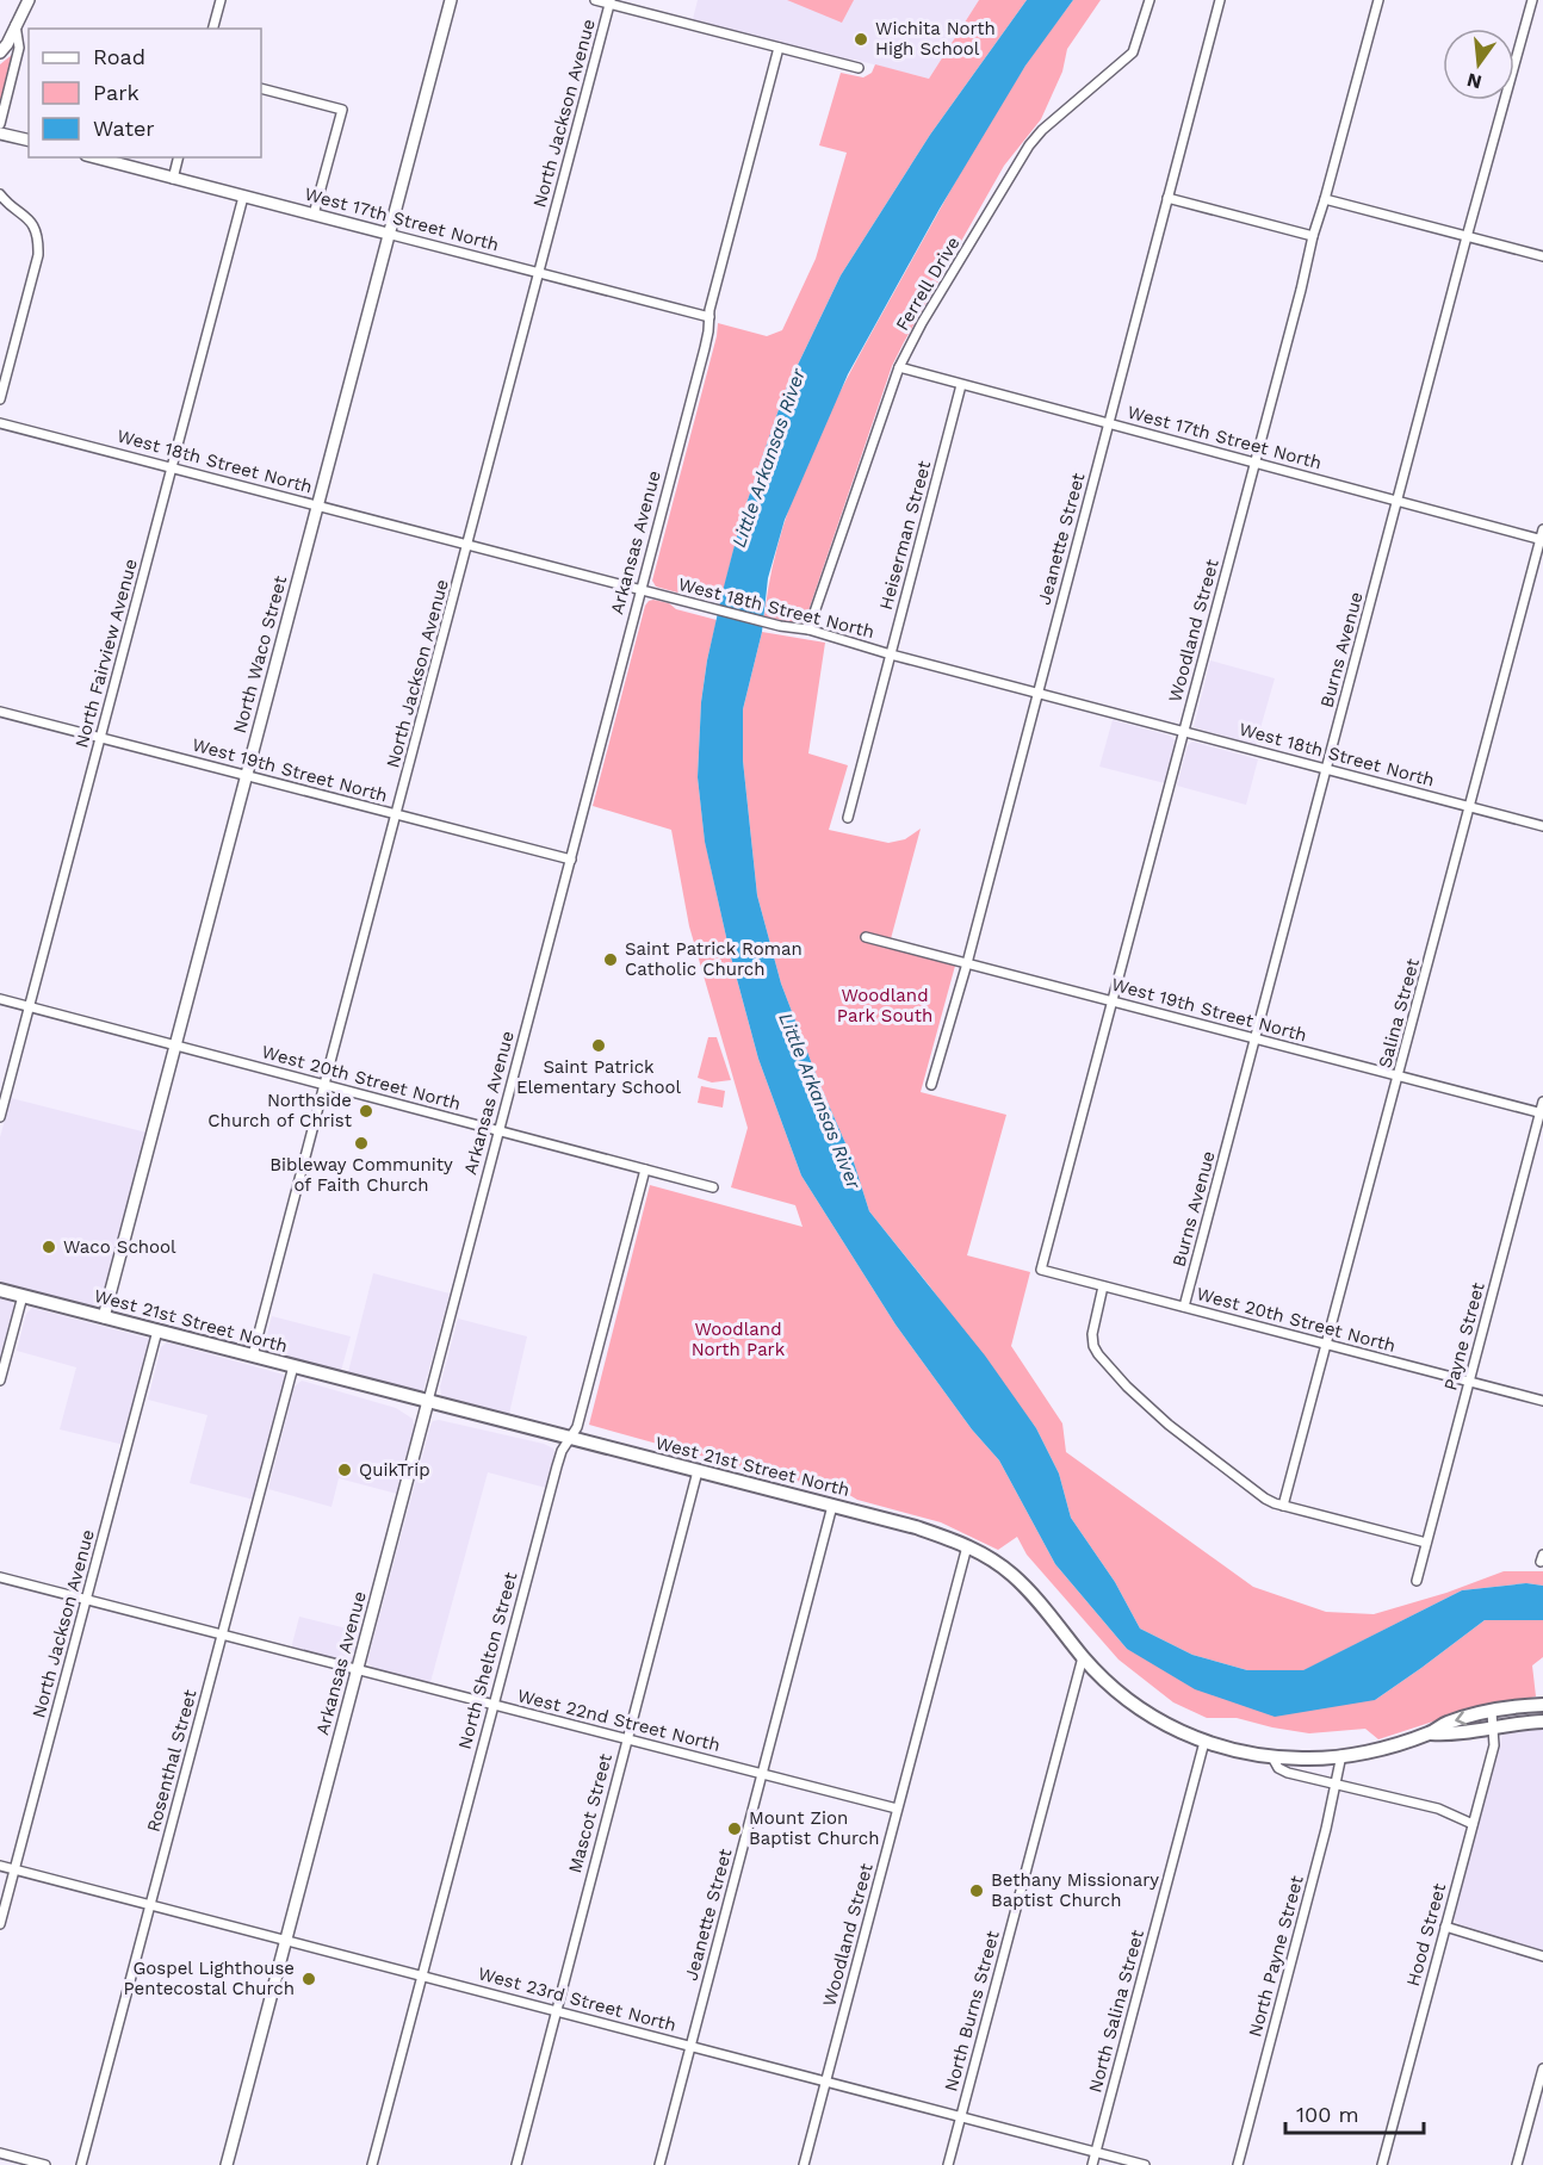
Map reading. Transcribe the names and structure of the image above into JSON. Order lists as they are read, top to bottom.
{
  "streets": {
    "main road": ["West 21st Street North"],
    "street": [
      "North Jackson Avenue",
      "West 17th Street North",
      "Ferrell Drive",
      "West 18th Street North",
      "Heiserman Street",
      "Jeanette Street",
      "Arkansas Avenue",
      "Woodland Street",
      "Burns Avenue",
      "North Fairview Avenue",
      "North Waco Street",
      "West 19th Street North",
      "Salina Street",
      "West 20th Street North",
      "Payne Street",
      "North Shelton Street",
      "West 22nd Street North",
      "Rosenthal Street",
      "Mascot Street",
      "Hood Street",
      "North Payne Street",
      "West 23rd Street North",
      "North Burns Street",
      "North Salina Street"
    ]
  },
  "crossings": [
    ["North Jackson Avenue", "West 17th Street North"],
    ["North Jackson Avenue", "West 18th Street North"],
    ["North Jackson Avenue", "West 19th Street North"],
    ["North Jackson Avenue", "West 20th Street North"],
    ["North Jackson Avenue", "West 21st Street North"],
    ["North Jackson Avenue", "West 22nd Street North"],
    ["North Jackson Avenue", "West 23rd Street North"],
    ["West 17th Street North", "Ferrell Drive"],
    ["West 17th Street North", "Heiserman Street"],
    ["West 17th Street North", "Jeanette Street"],
    ["West 17th Street North", "Arkansas Avenue"],
    ["West 17th Street North", "Woodland Street"],
    ["West 17th Street North", "Burns Avenue"],
    ["West 17th Street North", "North Fairview Avenue"],
    ["West 17th Street North", "North Waco Street"],
    ["West 17th Street North", "Salina Street"],
    ["Ferrell Drive", "West 18th Street North"],
    ["West 18th Street North", "Heiserman Street"],
    ["West 18th Street North", "Jeanette Street"],
    ["West 18th Street North", "Arkansas Avenue"],
    ["West 18th Street North", "Woodland Street"],
    ["West 18th Street North", "Burns Avenue"],
    ["West 18th Street North", "North Fairview Avenue"],
    ["West 18th Street North", "North Waco Street"],
    ["West 18th Street North", "Salina Street"],
    ["Jeanette Street", "West 19th Street North"],
    ["Jeanette Street", "West 21st Street North"],
    ["Jeanette Street", "West 22nd Street North"],
    ["Jeanette Street", "West 23rd Street North"],
    ["Arkansas Avenue", "West 19th Street North"],
    ["Arkansas Avenue", "West 20th Street North"],
    ["Arkansas Avenue", "West 21st Street North"],
    ["Arkansas Avenue", "West 22nd Street North"],
    ["Arkansas Avenue", "West 23rd Street North"],
    ["Woodland Street", "West 19th Street North"],
    ["Woodland Street", "West 20th Street North"],
    ["Woodland Street", "West 21st Street North"],
    ["Woodland Street", "West 22nd Street North"],
    ["Woodland Street", "West 23rd Street North"],
    ["Burns Avenue", "West 19th Street North"],
    ["Burns Avenue", "West 20th Street North"],
    ["North Fairview Avenue", "West 19th Street North"],
    ["North Fairview Avenue", "West 20th Street North"],
    ["North Waco Street", "West 19th Street North"],
    ["North Waco Street", "West 20th Street North"],
    ["North Waco Street", "West 21st Street North"],
    ["West 19th Street North", "Salina Street"],
    ["West 19th Street North", "Payne Street"],
    ["Salina Street", "West 20th Street North"],
    ["West 20th Street North", "Payne Street"],
    ["West 20th Street North", "North Shelton Street"],
    ["West 21st Street North", "North Shelton Street"],
    ["West 21st Street North", "Rosenthal Street"],
    ["West 21st Street North", "Mascot Street"],
    ["West 21st Street North", "Hood Street"],
    ["West 21st Street North", "North Payne Street"],
    ["West 21st Street North", "North Burns Street"],
    ["West 21st Street North", "North Salina Street"],
    ["North Shelton Street", "West 22nd Street North"],
    ["North Shelton Street", "West 23rd Street North"],
    ["West 22nd Street North", "Rosenthal Street"],
    ["West 22nd Street North", "Mascot Street"],
    ["Rosenthal Street", "West 23rd Street North"],
    ["Mascot Street", "West 23rd Street North"],
    ["West 23rd Street North", "North Burns Street"],
    ["West 23rd Street North", "North Salina Street"]
  ],
  "water": ["Little Arkansas River"],
  "parks": ["Woodland Park South", "Woodland North Park"],
  "places": [
    "Wichita North High School",
    "Saint Patrick Roman Catholic Church",
    "Saint Patrick Elementary School",
    "Northside Church of Christ",
    "Bibleway Community of Faith Church",
    "Waco School",
    "QuikTrip",
    "Mount Zion Baptist Church",
    "Bethany Missionary Baptist Church",
    "Gospel Lighthouse Pentecostal Church"
  ],
  "legend": ["Road", "Park", "Water"],
  "scale_bar": "100 m",
  "north": "bottom"
}
